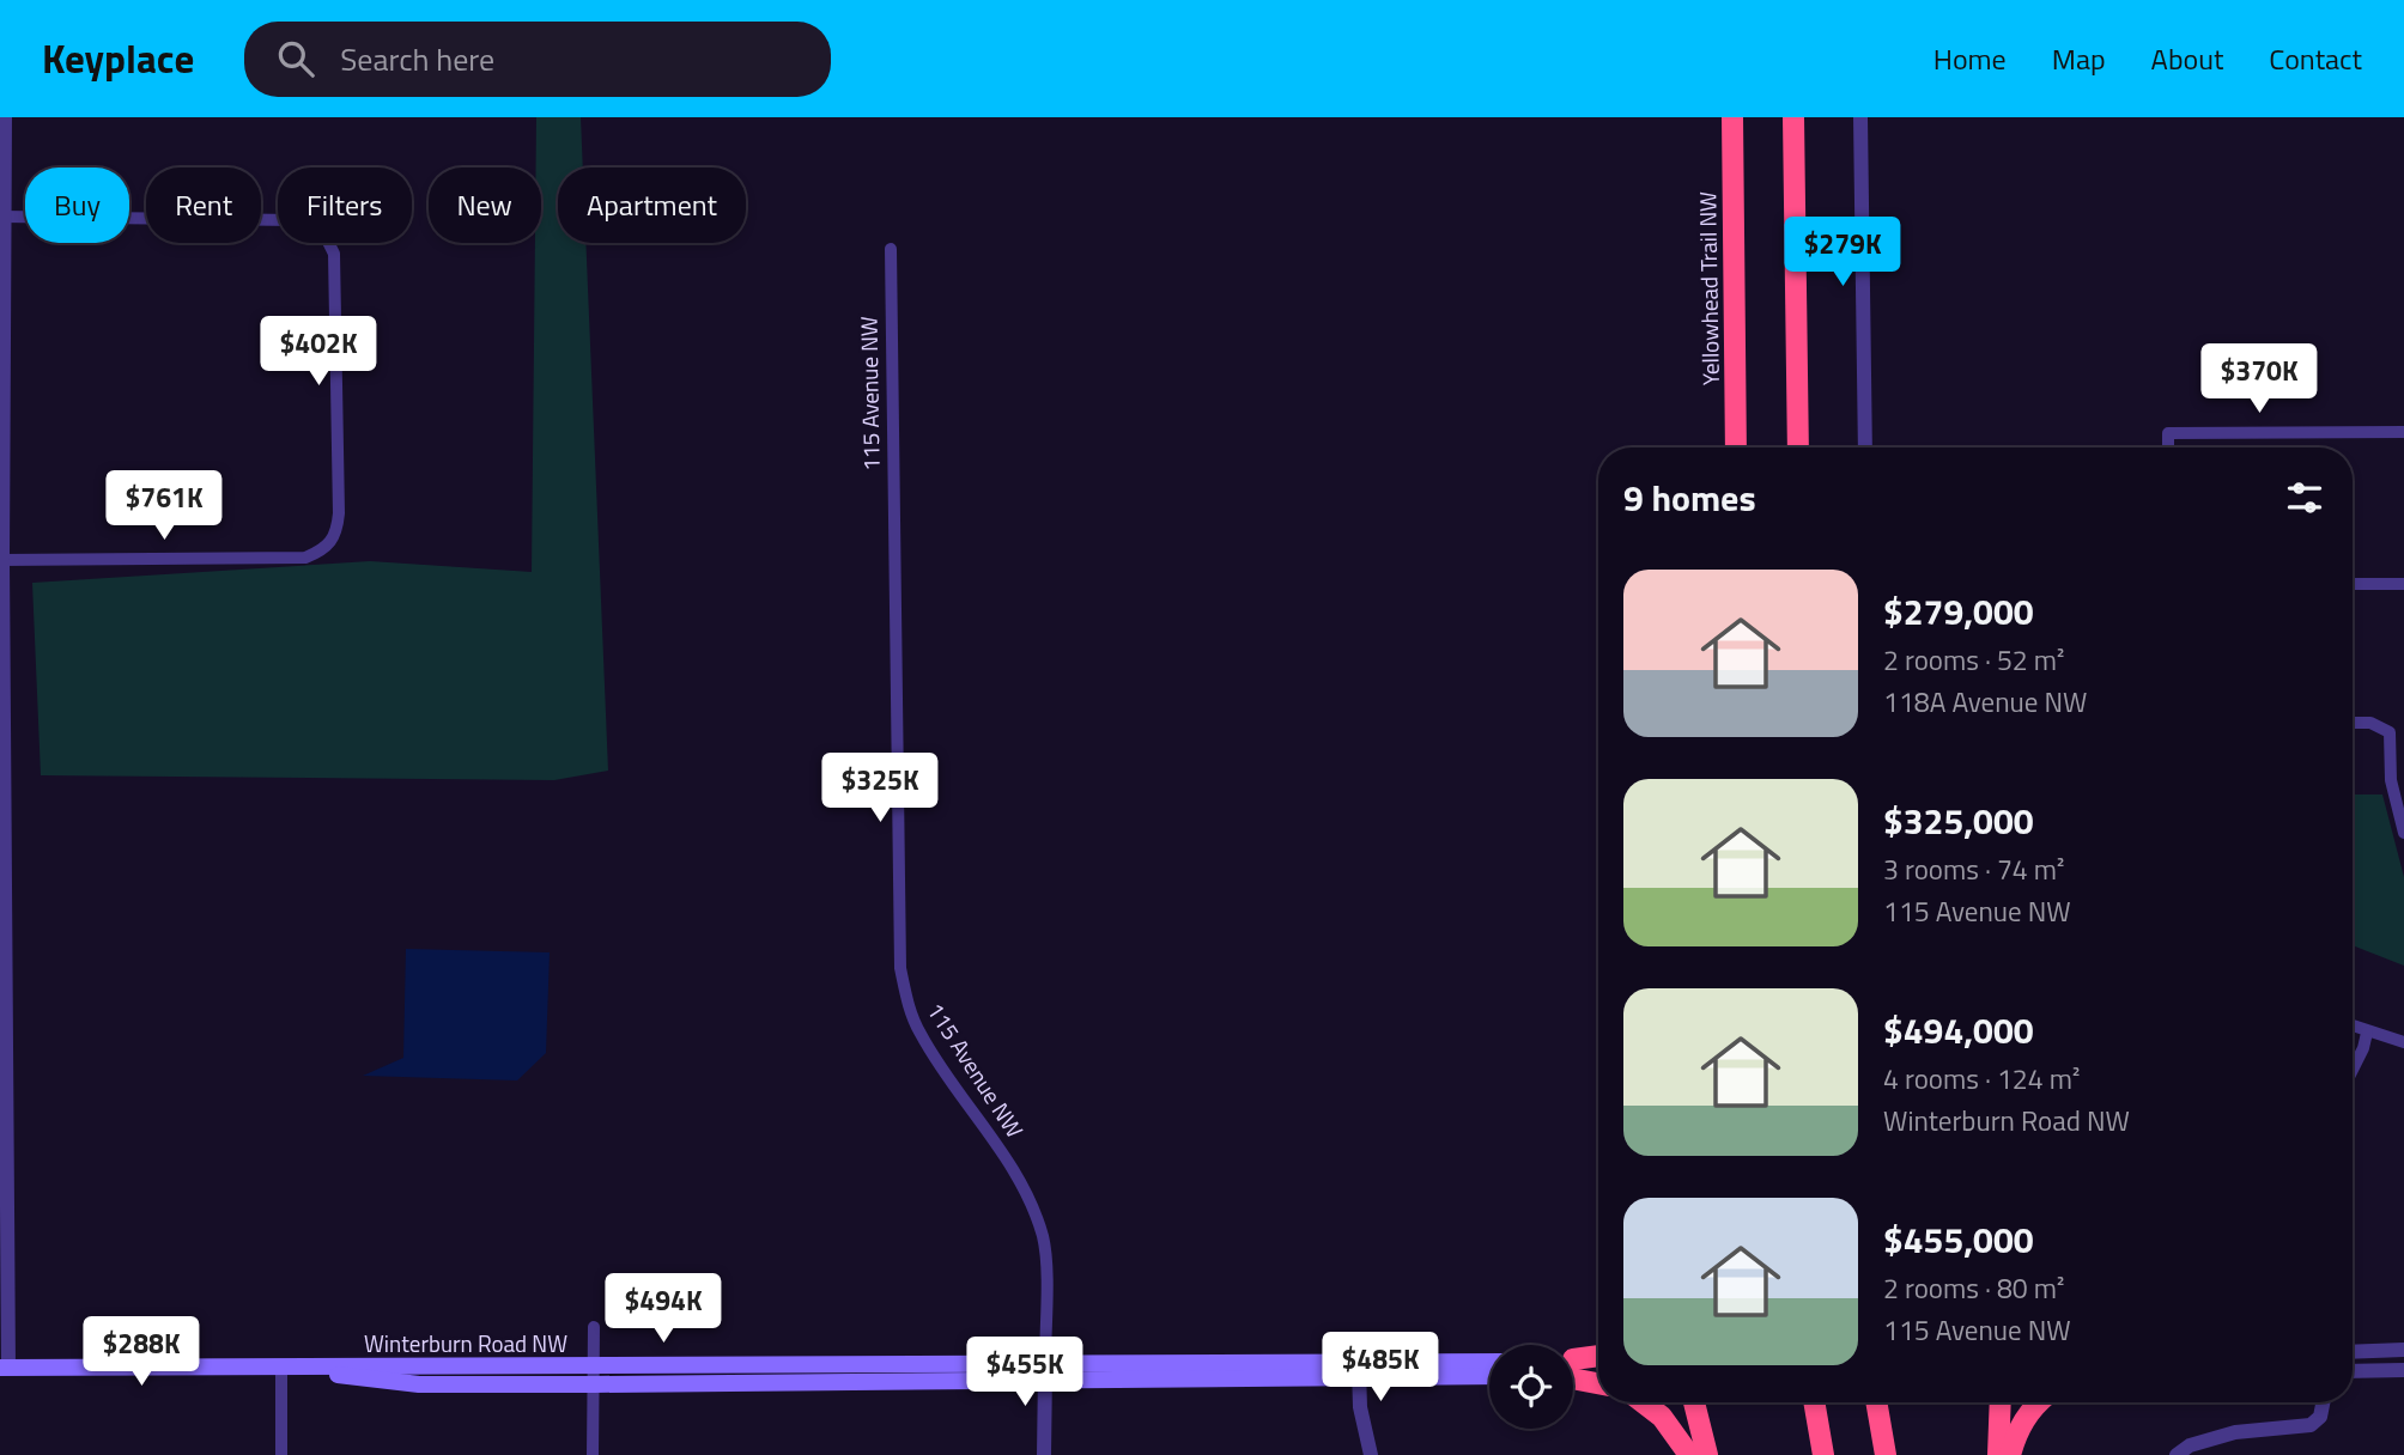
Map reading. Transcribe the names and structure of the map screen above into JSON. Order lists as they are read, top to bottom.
{
  "streets": {
    "highway": ["Yellowhead Trail NW"],
    "main road": ["Winterburn Road NW"],
    "street": ["115 Avenue NW"]
  },
  "crossings": [
    ["115 Avenue NW", "Winterburn Road NW"]
  ],
  "page": {
    "header": "Keyplace",
    "search": "Search here",
    "nav": [
      "Home",
      "Map",
      "About",
      "Contact"
    ],
    "chip": [
      "Buy",
      "Rent",
      "Filters",
      "New",
      "Apartment"
    ],
    "price": [
      "$279K",
      "$402K",
      "$370K",
      "$761K",
      "$325K",
      "$494K",
      "$288K",
      "$485K",
      "$455K"
    ],
    "heading": "9 homes",
    "list": [
      {
        "name": "$279,000",
        "note": "2 rooms · 52 m² · 118A Avenue NW"
      },
      {
        "name": "$325,000",
        "note": "3 rooms · 74 m² · 115 Avenue NW"
      },
      {
        "name": "$494,000",
        "note": "4 rooms · 124 m² · Winterburn Road NW"
      },
      {
        "name": "$455,000",
        "note": "2 rooms · 80 m² · 115 Avenue NW"
      }
    ]
  }
}
